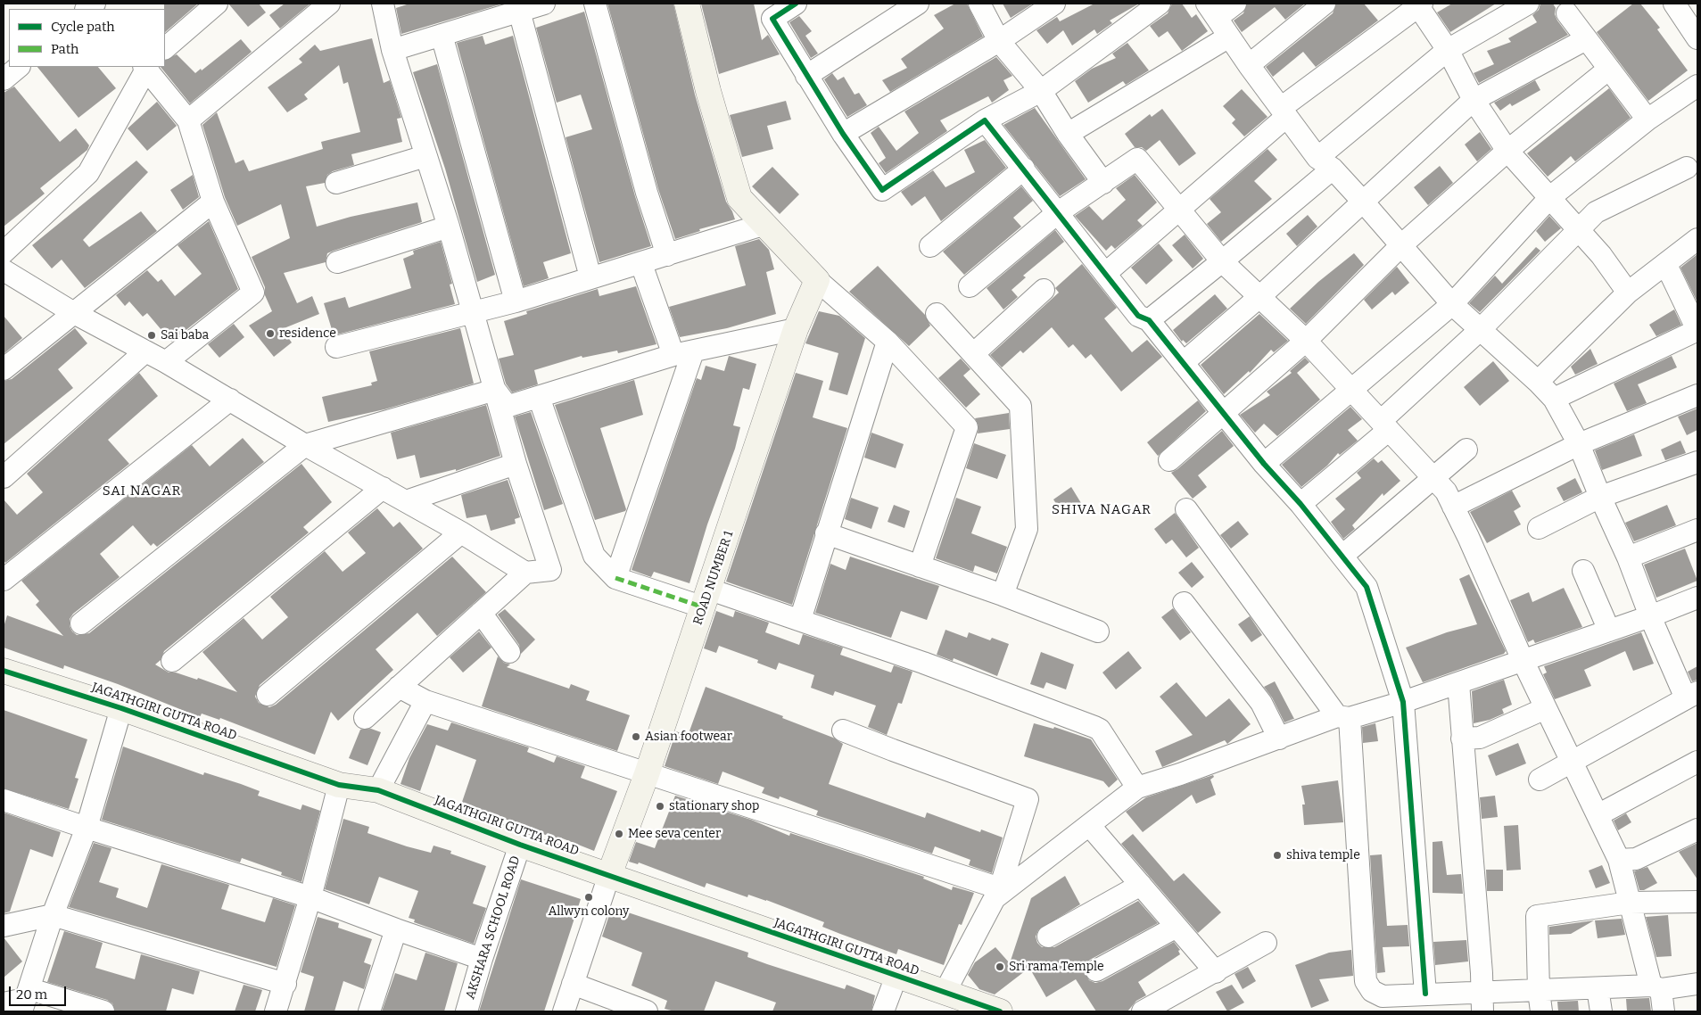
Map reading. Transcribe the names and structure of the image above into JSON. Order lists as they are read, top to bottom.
{
  "streets": {
    "street": ["ROAD NUMBER 1", "JAGATHGIRI GUTTA ROAD", "AKSHARA SCHOOL ROAD"]
  },
  "crossings": [
    ["ROAD NUMBER 1", "JAGATHGIRI GUTTA ROAD"],
    ["JAGATHGIRI GUTTA ROAD", "AKSHARA SCHOOL ROAD"]
  ],
  "districts": ["SAI NAGAR", "SHIVA NAGAR"],
  "places": [
    "residence",
    "Sai baba",
    "Asian footwear",
    "stationary shop",
    "Mee seva center",
    "shiva temple",
    "Allwyn colony",
    "Sri rama Temple"
  ],
  "legend": ["Cycle path", "Path"],
  "scale_bar": "20 m"
}
